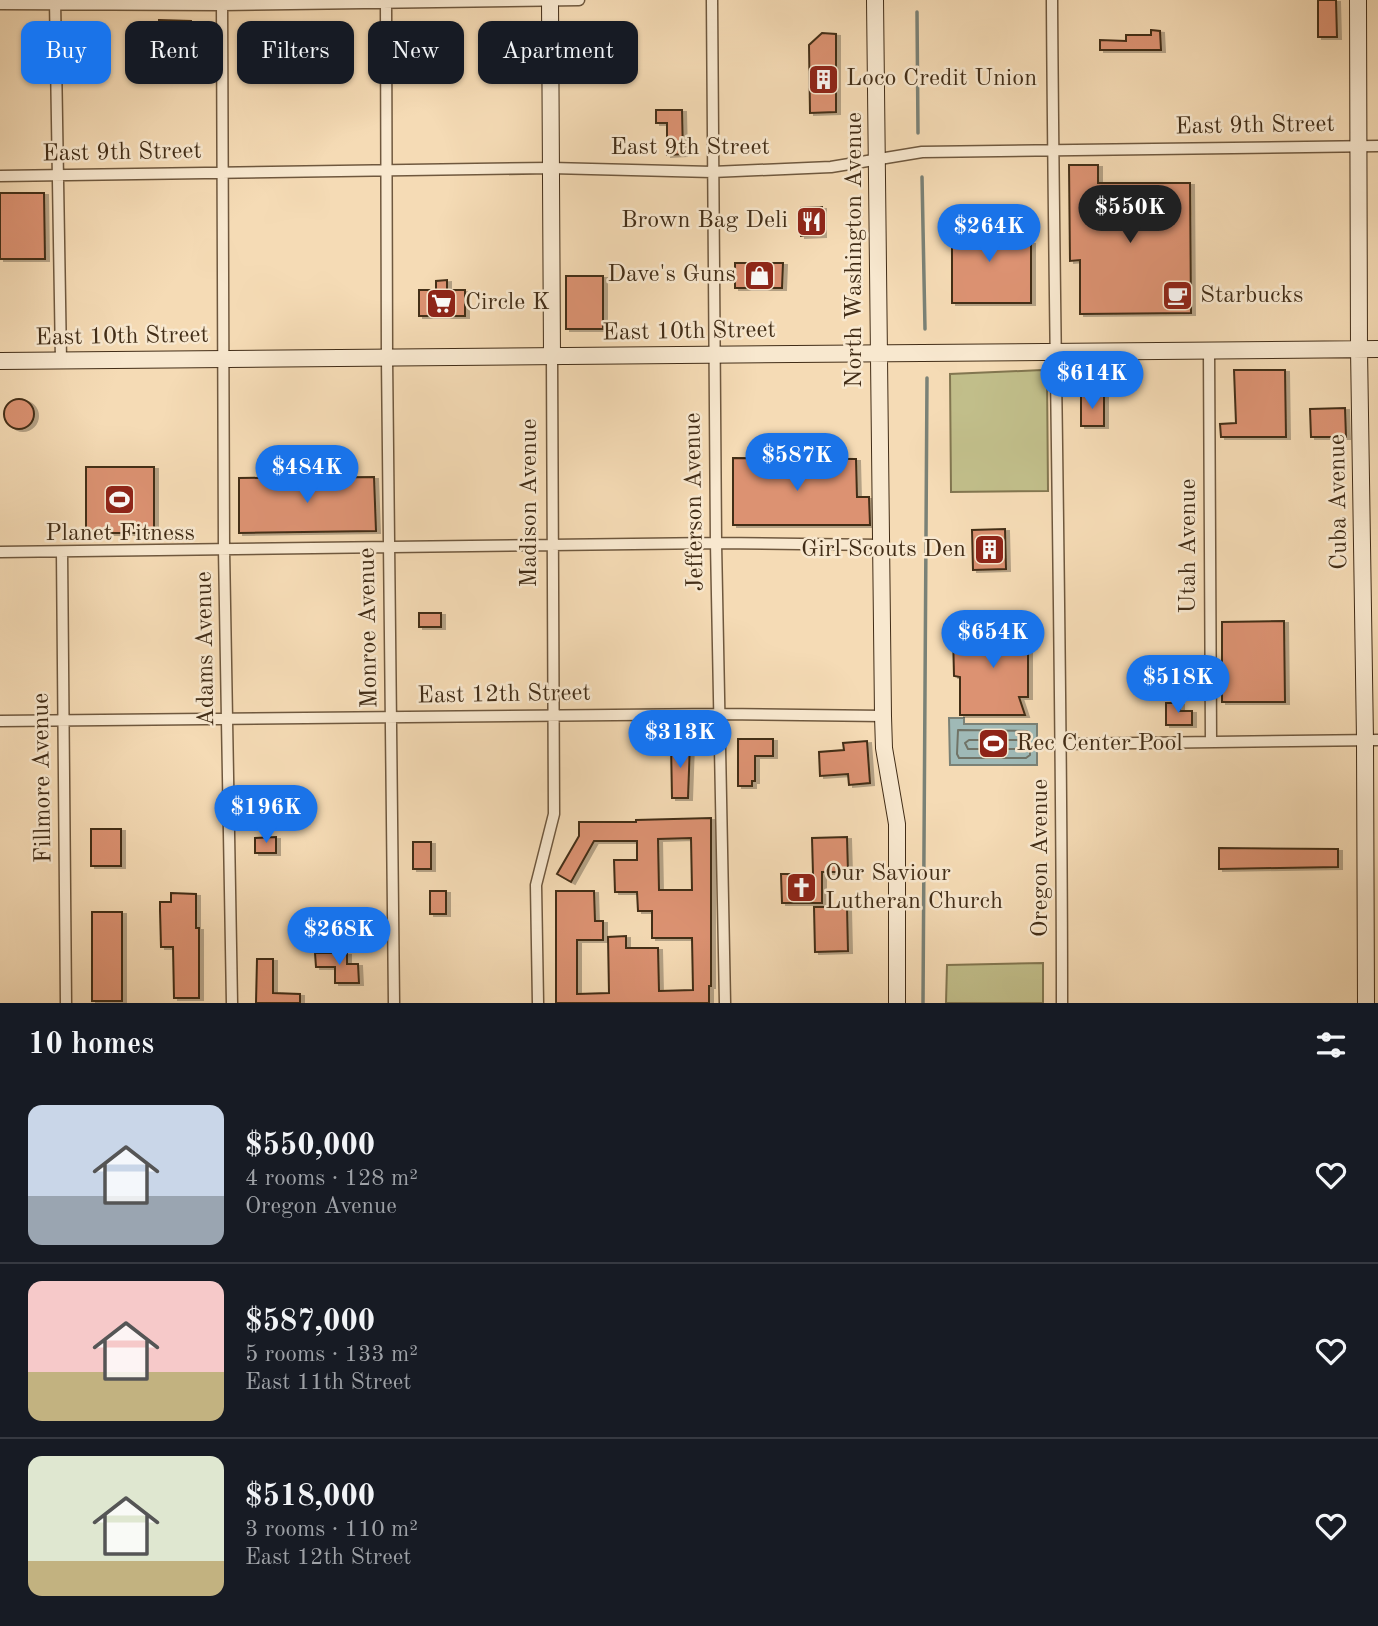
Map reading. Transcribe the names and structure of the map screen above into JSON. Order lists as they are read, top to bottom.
{
  "streets": {
    "main road": [
      "North Washington Avenue",
      "East 10th Street",
      "Cuba Avenue",
      "Madison Avenue"
    ],
    "street": [
      "East 9th Street",
      "Jefferson Avenue",
      "Utah Avenue",
      "Monroe Avenue",
      "Adams Avenue",
      "East 12th Street",
      "Fillmore Avenue",
      "Oregon Avenue"
    ]
  },
  "crossings": [
    ["East 9th Street", "North Washington Avenue"],
    ["East 9th Street", "Jefferson Avenue"],
    ["East 9th Street", "Cuba Avenue"],
    ["East 9th Street", "Madison Avenue"],
    ["East 9th Street", "Monroe Avenue"],
    ["East 9th Street", "Adams Avenue"],
    ["East 9th Street", "Oregon Avenue"],
    ["North Washington Avenue", "East 10th Street"],
    ["North Washington Avenue", "East 12th Street"],
    ["East 10th Street", "Jefferson Avenue"],
    ["East 10th Street", "Cuba Avenue"],
    ["East 10th Street", "Madison Avenue"],
    ["East 10th Street", "Utah Avenue"],
    ["East 10th Street", "Monroe Avenue"],
    ["East 10th Street", "Adams Avenue"],
    ["East 10th Street", "Oregon Avenue"],
    ["Jefferson Avenue", "East 12th Street"],
    ["Madison Avenue", "East 12th Street"],
    ["Monroe Avenue", "East 12th Street"],
    ["Adams Avenue", "East 12th Street"],
    ["East 12th Street", "Fillmore Avenue"]
  ],
  "places": {
    "building": ["Loco Credit Union", "Girl Scouts Den"],
    "restaurant": ["Brown Bag Deli"],
    "shop": ["Dave's Guns"],
    "cafe": ["Starbucks"],
    "supermarket": ["Circle K"],
    "sports": ["Planet Fitness", "Rec Center Pool"],
    "church": ["Our Saviour Lutheran Church"]
  },
  "page": {
    "chip": [
      "Buy",
      "Rent",
      "Filters",
      "New",
      "Apartment"
    ],
    "price": [
      "$550K",
      "$264K",
      "$614K",
      "$587K",
      "$484K",
      "$654K",
      "$518K",
      "$313K",
      "$196K",
      "$268K"
    ],
    "heading": "10 homes",
    "list": [
      {
        "name": "$550,000",
        "note": "4 rooms · 128 m² · Oregon Avenue"
      },
      {
        "name": "$587,000",
        "note": "5 rooms · 133 m² · East 11th Street"
      },
      {
        "name": "$518,000",
        "note": "3 rooms · 110 m² · East 12th Street"
      }
    ]
  }
}
